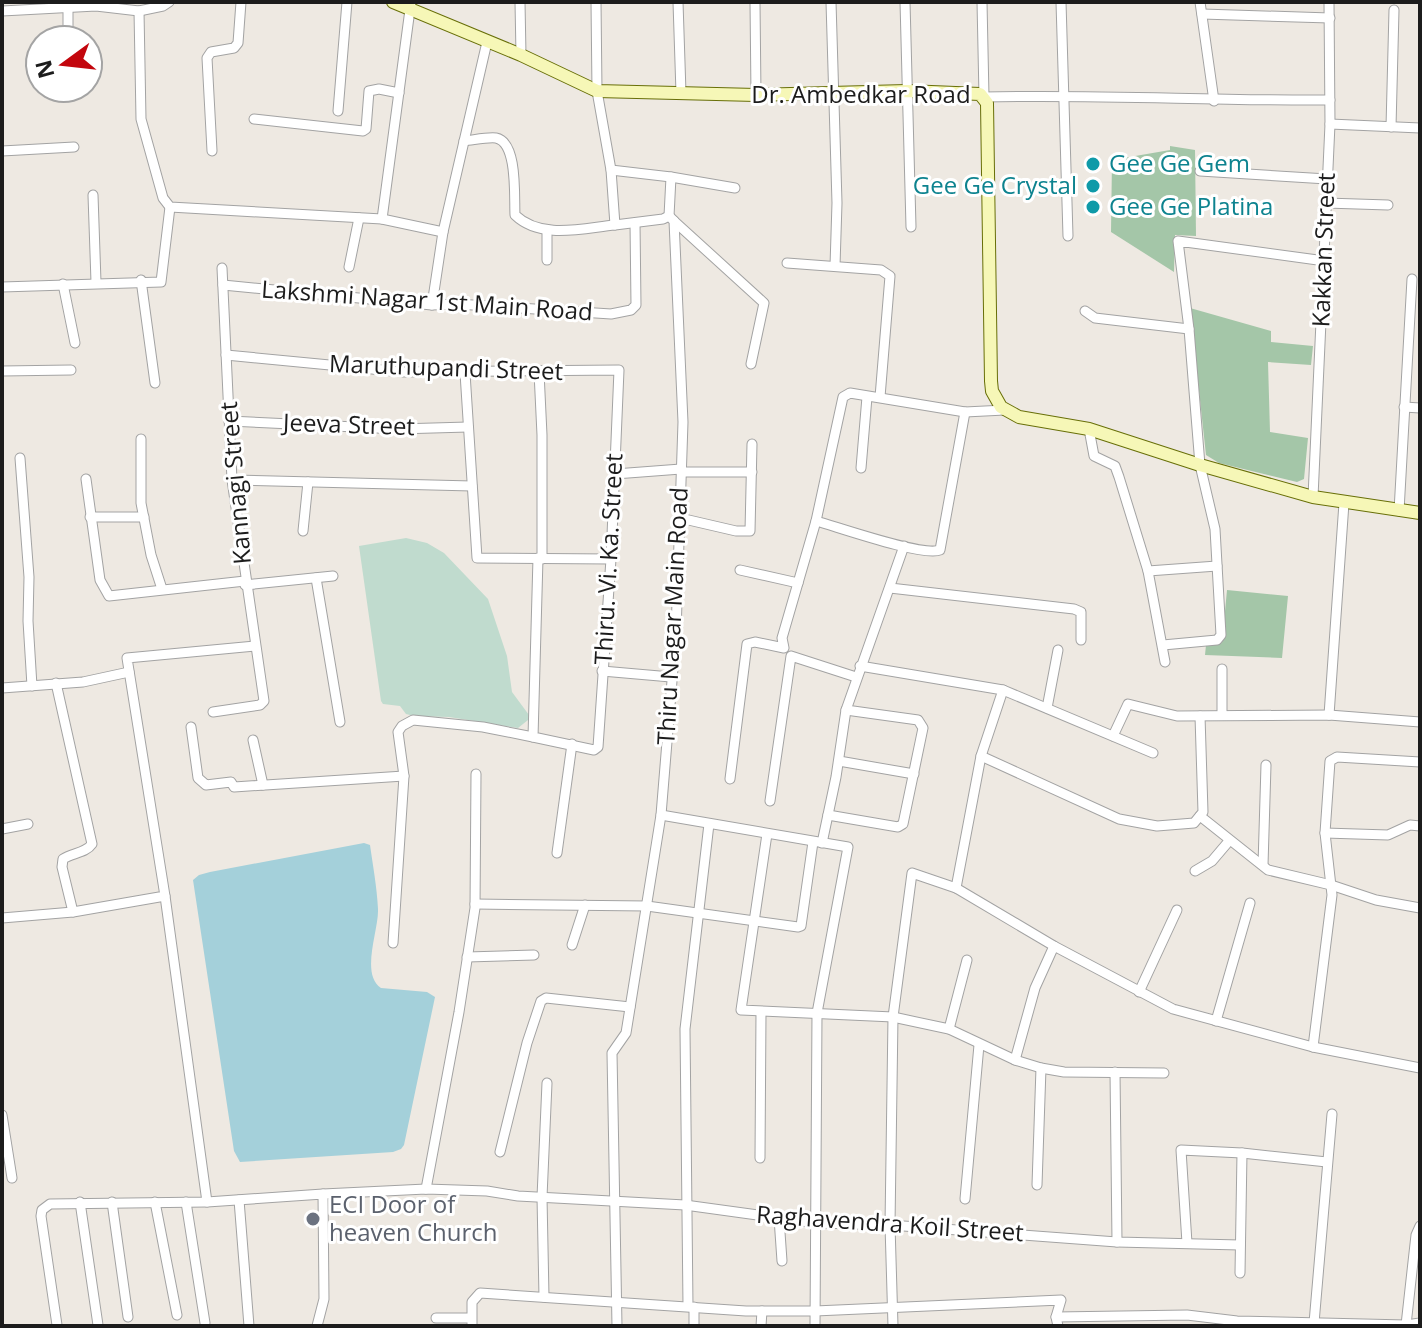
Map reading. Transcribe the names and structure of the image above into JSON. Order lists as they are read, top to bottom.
{
  "streets": {
    "street": [
      "Dr. Ambedkar Road",
      "Kakkan Street",
      "Lakshmi Nagar 1st Main Road",
      "Maruthupandi Street",
      "Jeeva Street",
      "Kannagi Street",
      "Thiru. Vi. Ka. Street",
      "Thiru Nagar Main Road",
      "Raghavendra Koil Street"
    ]
  },
  "crossings": [
    ["Lakshmi Nagar 1st Main Road", "Kannagi Street"],
    ["Maruthupandi Street", "Kannagi Street"],
    ["Maruthupandi Street", "Thiru. Vi. Ka. Street"],
    ["Jeeva Street", "Kannagi Street"],
    ["Thiru Nagar Main Road", "Raghavendra Koil Street"]
  ],
  "places": [
    "Gee Ge Gem",
    "Gee Ge Crystal",
    "Gee Ge Platina",
    "ECI Door of heaven Church"
  ],
  "north": "left"
}
